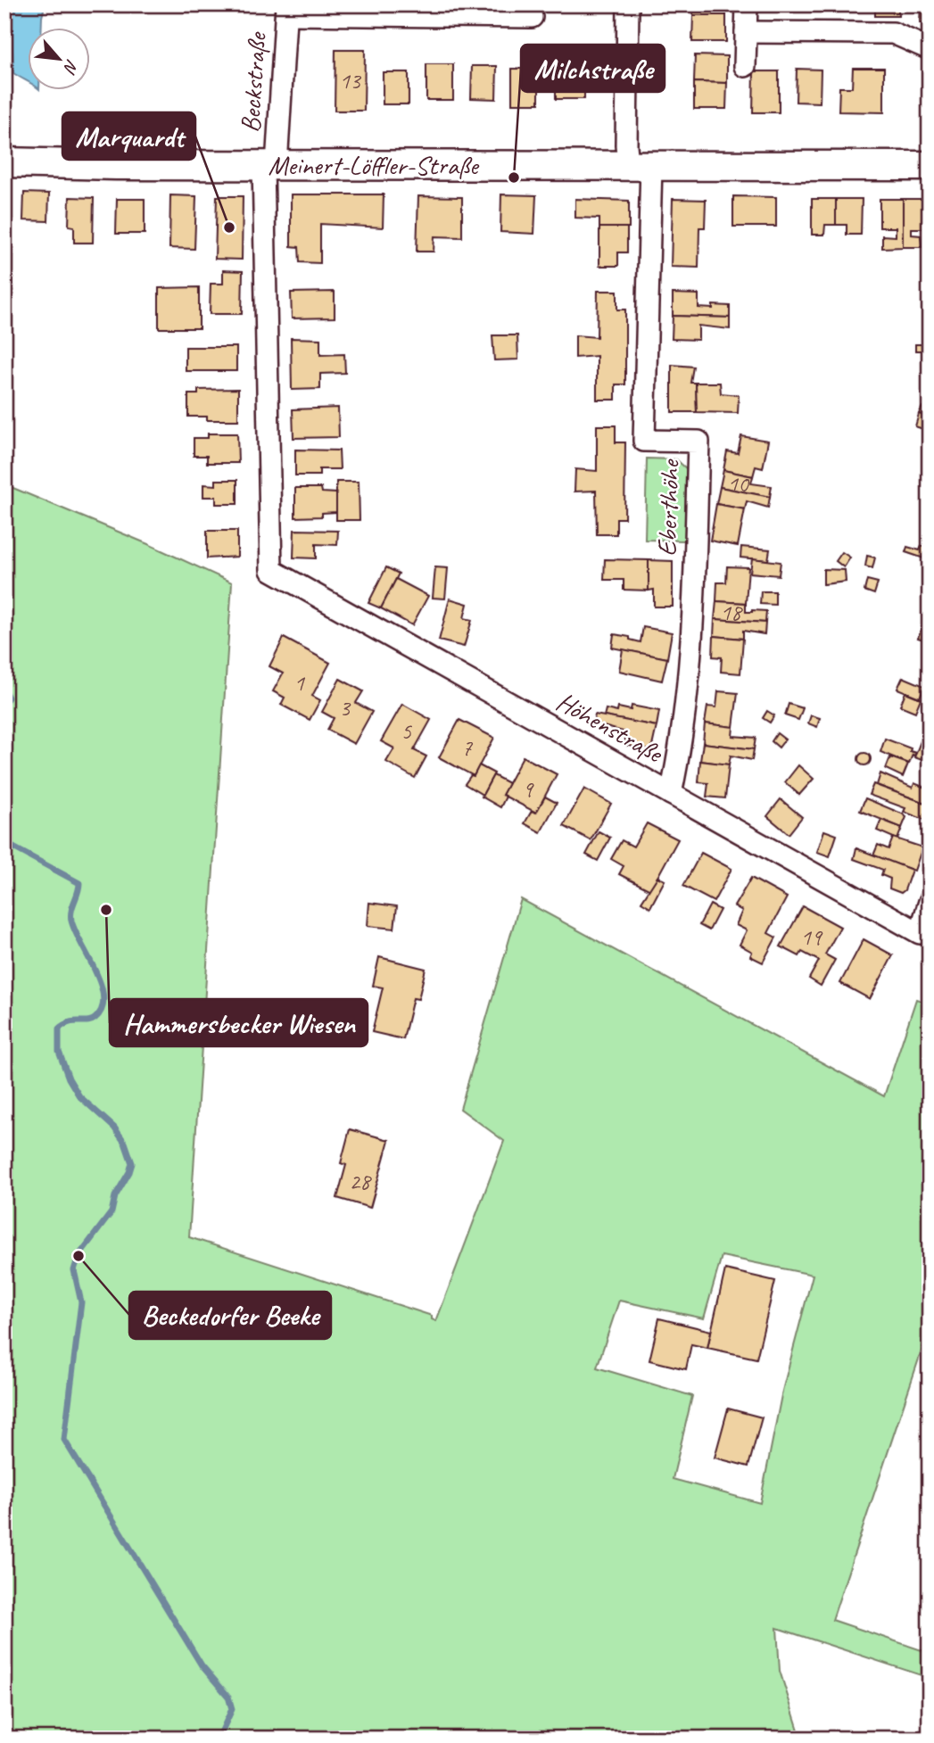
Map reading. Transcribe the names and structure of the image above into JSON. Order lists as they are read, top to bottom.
{
  "streets": {
    "street": [
      "Beckstraße",
      "Meinert-Löffler-Straße",
      "Eberthöhe",
      "Höhenstraße"
    ]
  },
  "crossings": [
    ["Beckstraße", "Meinert-Löffler-Straße"],
    ["Beckstraße", "Höhenstraße"],
    ["Meinert-Löffler-Straße", "Eberthöhe"],
    ["Eberthöhe", "Höhenstraße"]
  ],
  "places": [
    "Milchstraße",
    "Marquardt",
    "Hammersbecker Wiesen",
    "Beckedorfer Beeke"
  ],
  "house_numbers": [
    "13",
    "10",
    "18",
    "1",
    "3",
    "5",
    "7",
    "9",
    "19",
    "28"
  ],
  "north": "bottom right"
}
